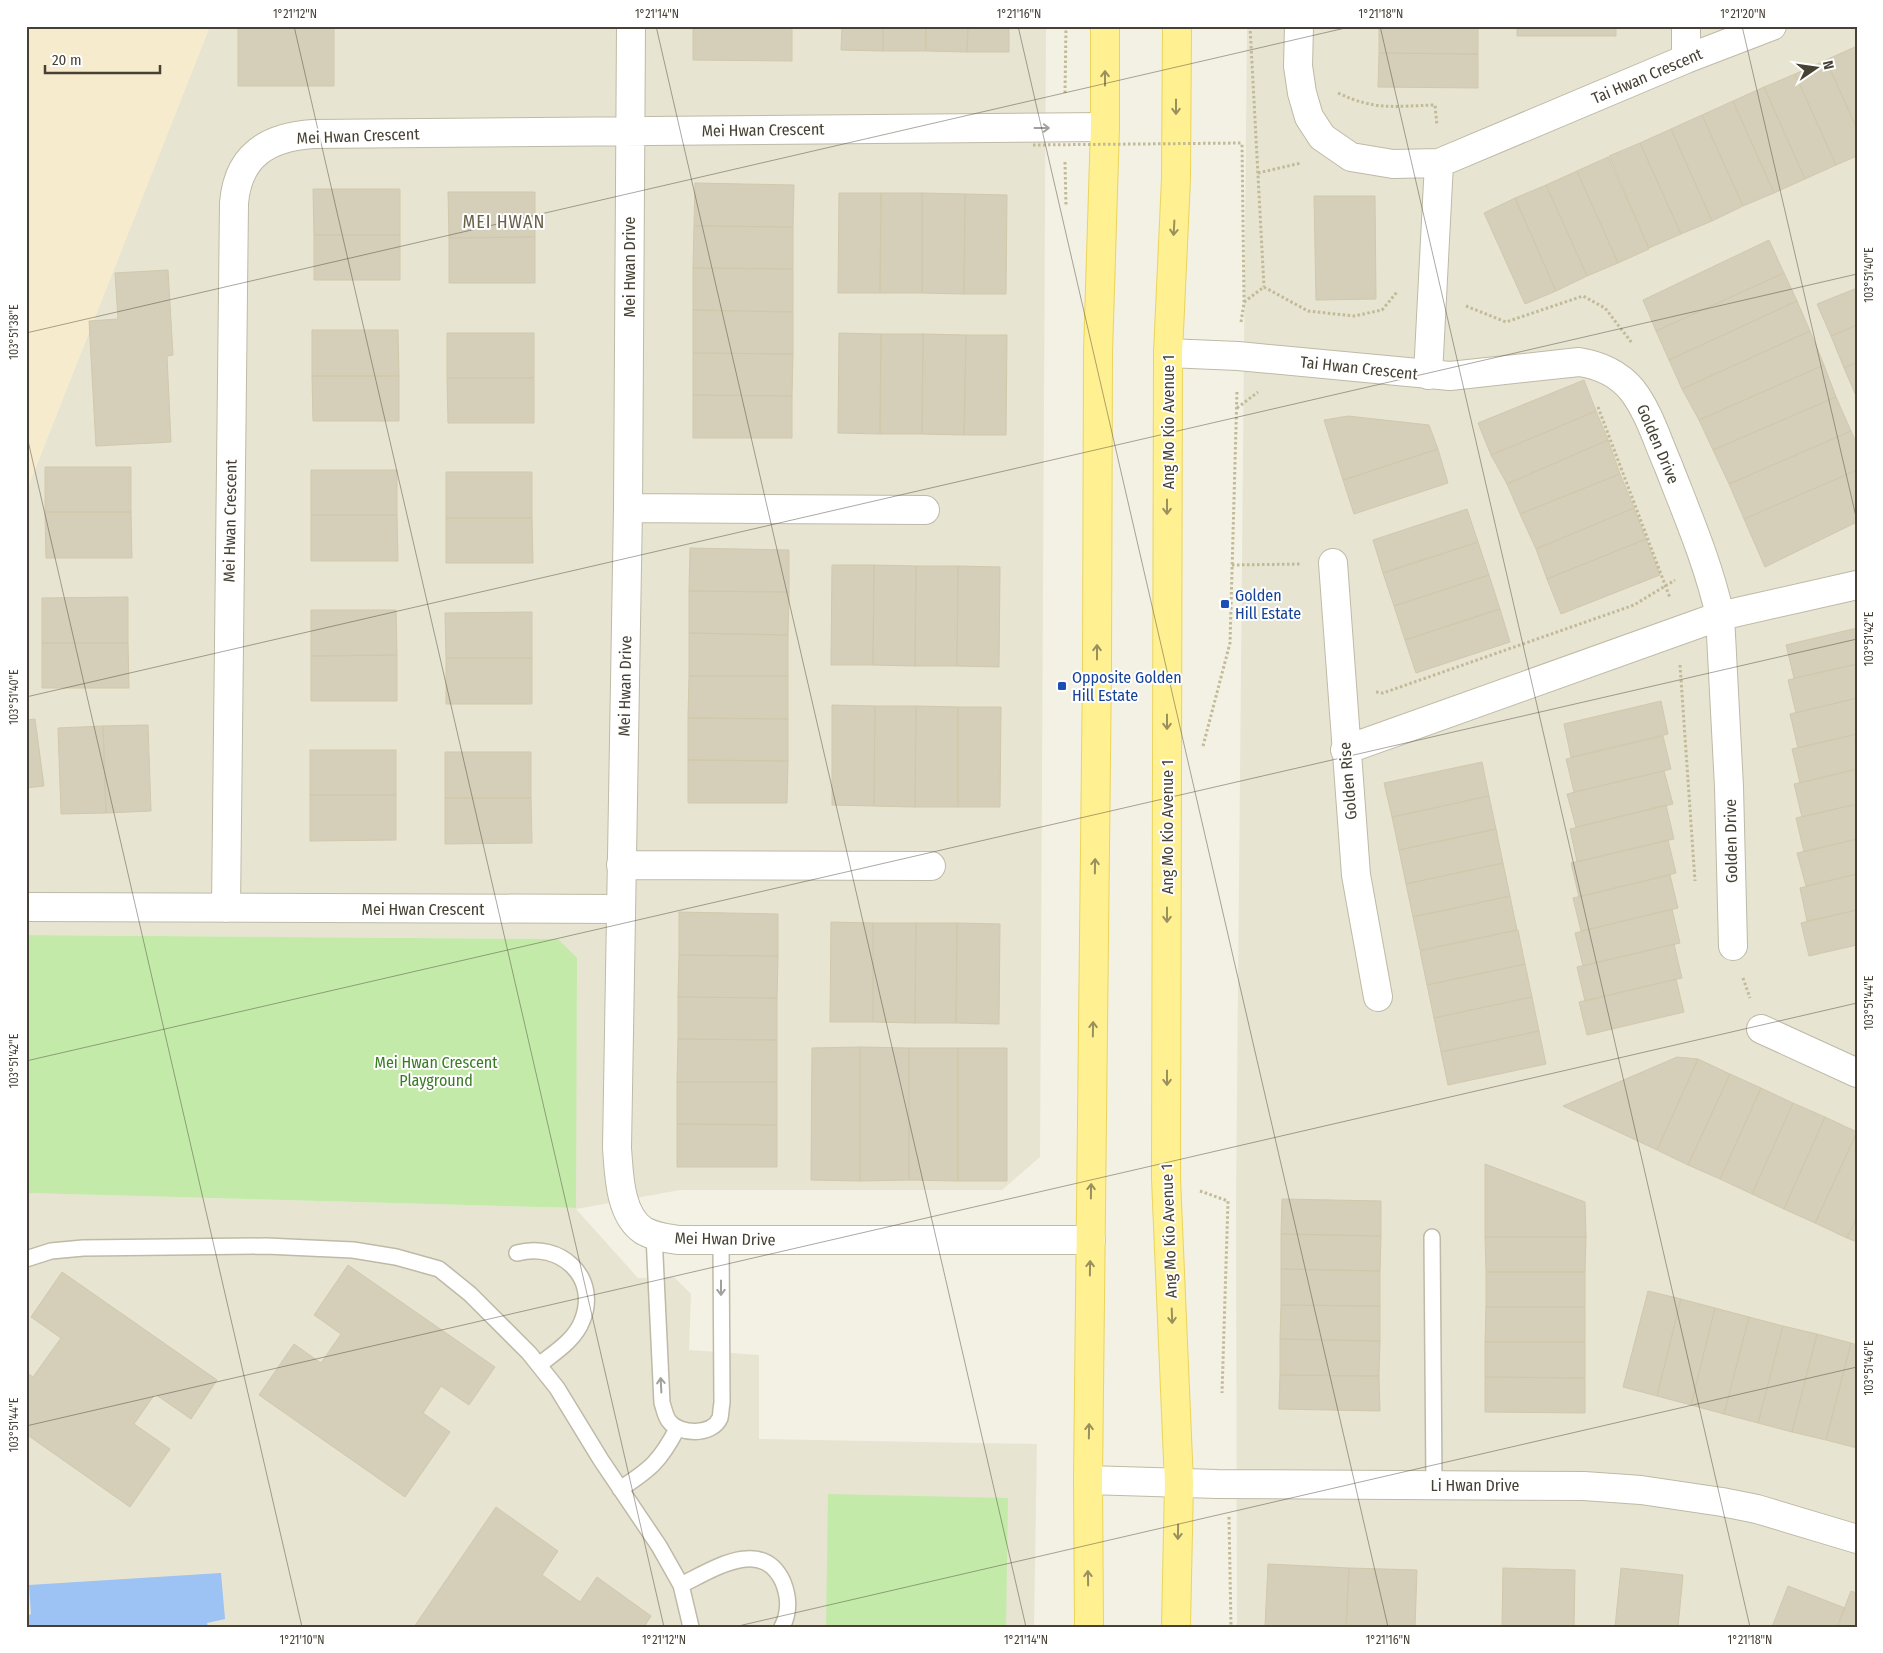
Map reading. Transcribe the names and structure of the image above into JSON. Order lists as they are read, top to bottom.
{
  "streets": {
    "main road": ["Ang Mo Kio Avenue 1"],
    "street": [
      "Tai Hwan Crescent",
      "Mei Hwan Crescent",
      "Mei Hwan Drive",
      "Golden Drive",
      "Golden Rise",
      "Li Hwan Drive"
    ]
  },
  "crossings": [
    ["Tai Hwan Crescent", "Ang Mo Kio Avenue 1"],
    ["Tai Hwan Crescent", "Golden Drive"],
    ["Mei Hwan Crescent", "Mei Hwan Drive"],
    ["Ang Mo Kio Avenue 1", "Li Hwan Drive"]
  ],
  "districts": ["MEI HWAN"],
  "parks": ["Mei Hwan Crescent Playground"],
  "places": {
    "transit": ["Golden Hill Estate", "Opposite Golden Hill Estate"]
  },
  "scale_bar": "20 m",
  "north": "right",
  "coordinates": [
    "1°21'12\"N",
    "1°21'14\"N",
    "1°21'16\"N",
    "1°21'18\"N",
    "1°21'20\"N",
    "103°51'40\"E",
    "103°51'38\"E",
    "103°51'42\"E",
    "103°51'44\"E",
    "103°51'46\"E",
    "1°21'10\"N"
  ]
}
